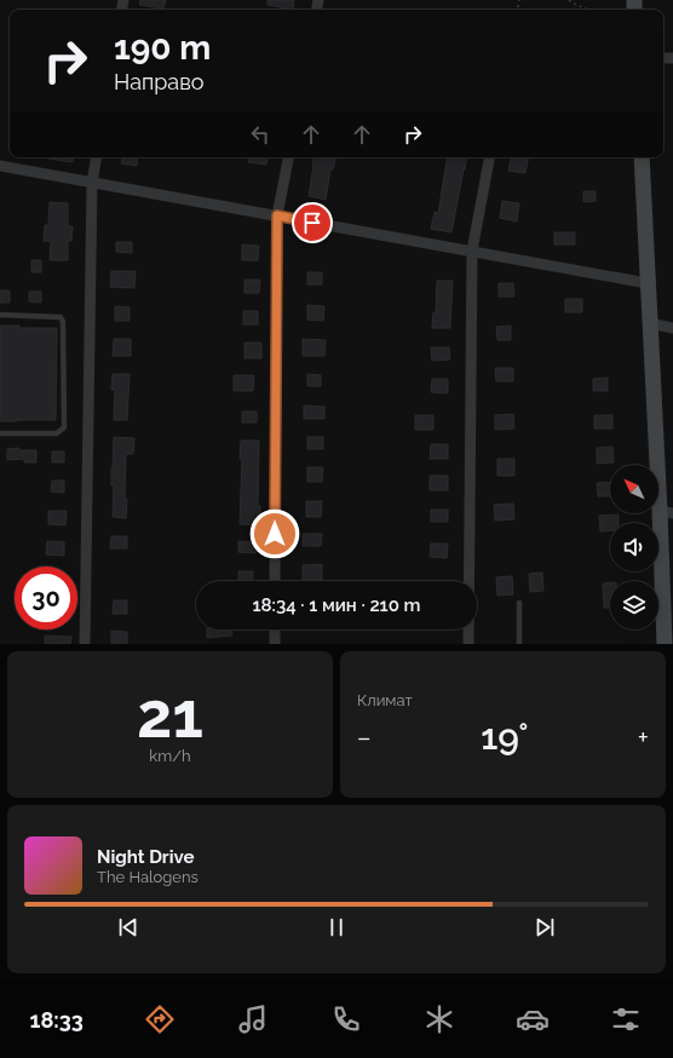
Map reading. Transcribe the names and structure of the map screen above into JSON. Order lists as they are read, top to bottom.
{
  "north": "top left",
  "page": {
    "turn": ["190 m", "Направо"],
    "limit": "30",
    "trip": "18:34 · 1 мин · 210 m",
    "tile": [
      ["21", "km/h"],
      "Климат"
    ],
    "heat": ["−", "19°", "+"],
    "song": ["Night Drive", "The Halogens"],
    "tabs": "18:33"
  }
}
